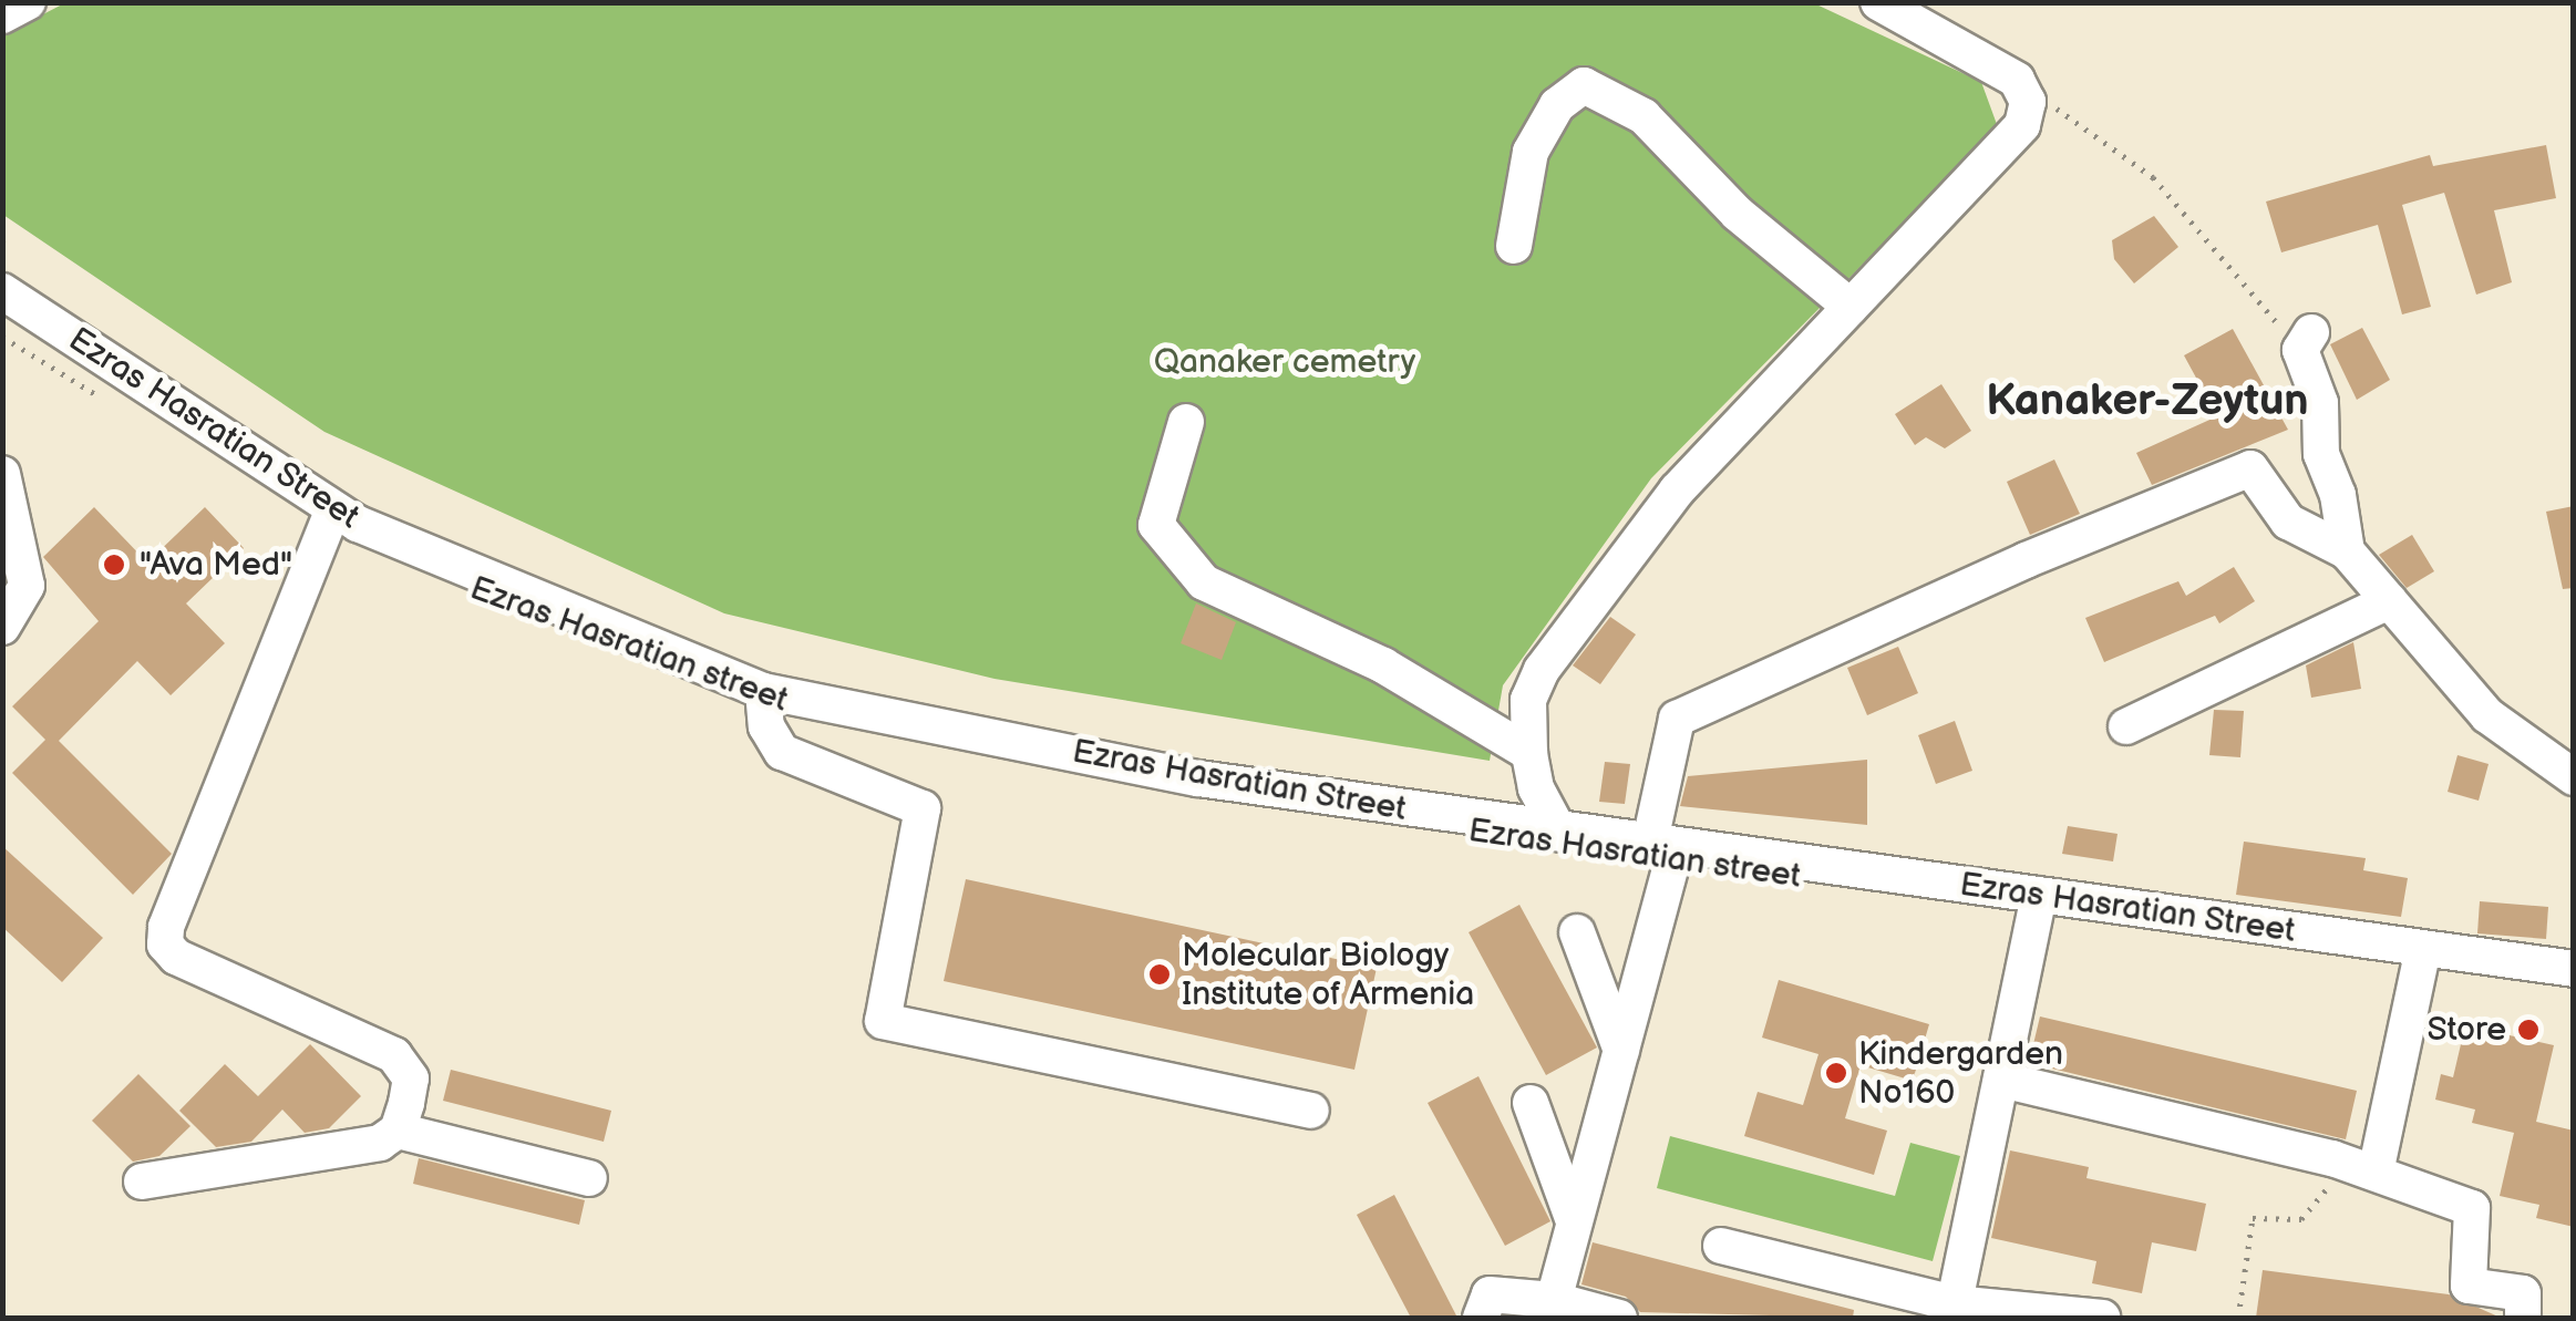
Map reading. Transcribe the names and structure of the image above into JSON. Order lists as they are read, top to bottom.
{
  "streets": {
    "street": ["Ezras Hasratian Street", "Ezras Hasratian street"]
  },
  "crossings": [
    ["Ezras Hasratian Street", "Ezras Hasratian street"]
  ],
  "districts": ["Kanaker-Zeytun"],
  "parks": ["Qanaker cemetry"],
  "places": [
    "\"Ava Med\"",
    "Molecular Biology Institute of Armenia",
    "Store",
    "Kindergarden No160"
  ]
}
